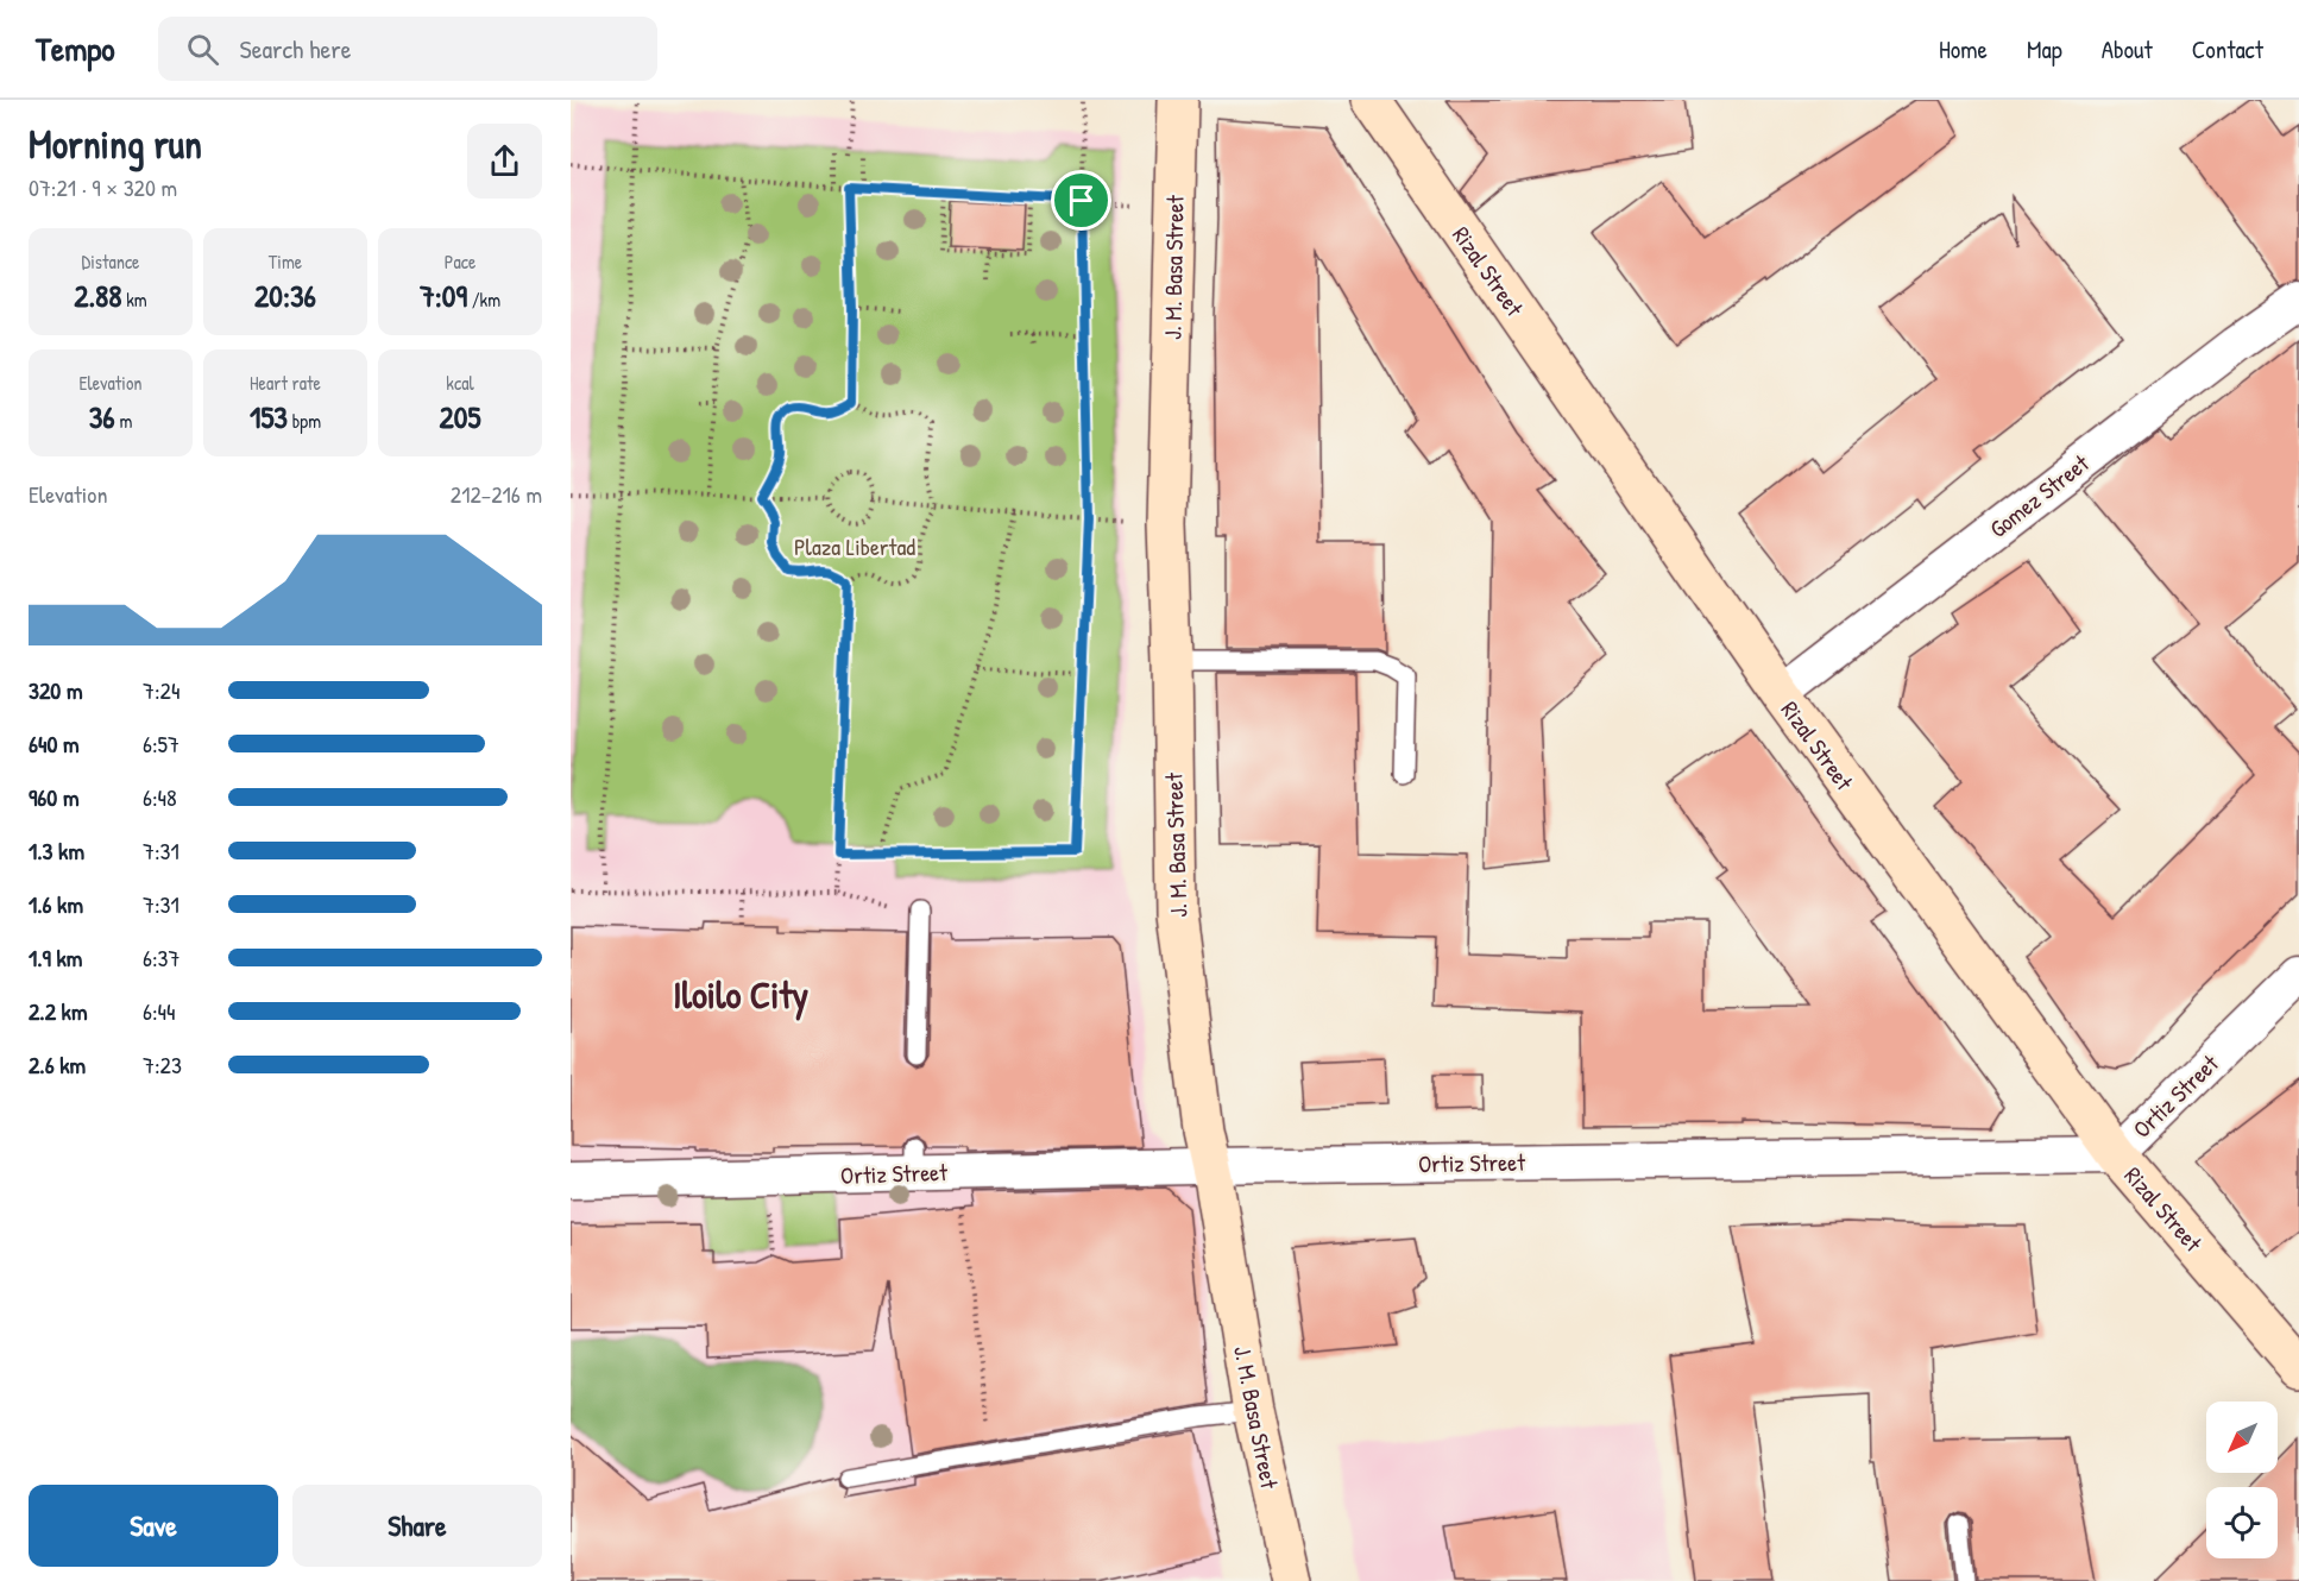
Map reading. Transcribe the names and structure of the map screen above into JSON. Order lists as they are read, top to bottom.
{
  "streets": {
    "main road": ["J. M. Basa Street", "Rizal Street"],
    "street": ["Gomez Street", "Ortiz Street"]
  },
  "crossings": [
    ["J. M. Basa Street", "Ortiz Street"],
    ["Rizal Street", "Gomez Street"],
    ["Rizal Street", "Ortiz Street"]
  ],
  "districts": ["Iloilo City"],
  "parks": ["Plaza Libertad"],
  "north": "bottom left",
  "page": {
    "header": "Tempo",
    "search": "Search here",
    "nav": [
      "Home",
      "Map",
      "About",
      "Contact"
    ],
    "heading": ["Morning run", "07:21 · 9 × 320 m"],
    "stats": [
      ["Distance", "2.88 km"],
      ["Time", "20:36"],
      ["Pace", "7:09 /km"],
      ["Elevation", "36 m"],
      ["Heart rate", "153 bpm"],
      ["kcal", "205"]
    ],
    "chart": ["Elevation", "212–216 m"],
    "list": [
      {
        "name": "320 m",
        "note": "7:24"
      },
      {
        "name": "640 m",
        "note": "6:57"
      },
      {
        "name": "960 m",
        "note": "6:48"
      },
      {
        "name": "1.3 km",
        "note": "7:31"
      },
      {
        "name": "1.6 km",
        "note": "7:31"
      },
      {
        "name": "1.9 km",
        "note": "6:37"
      },
      {
        "name": "2.2 km",
        "note": "6:44"
      },
      {
        "name": "2.6 km",
        "note": "7:23"
      }
    ],
    "buttons": ["Save", "Share"]
  }
}
